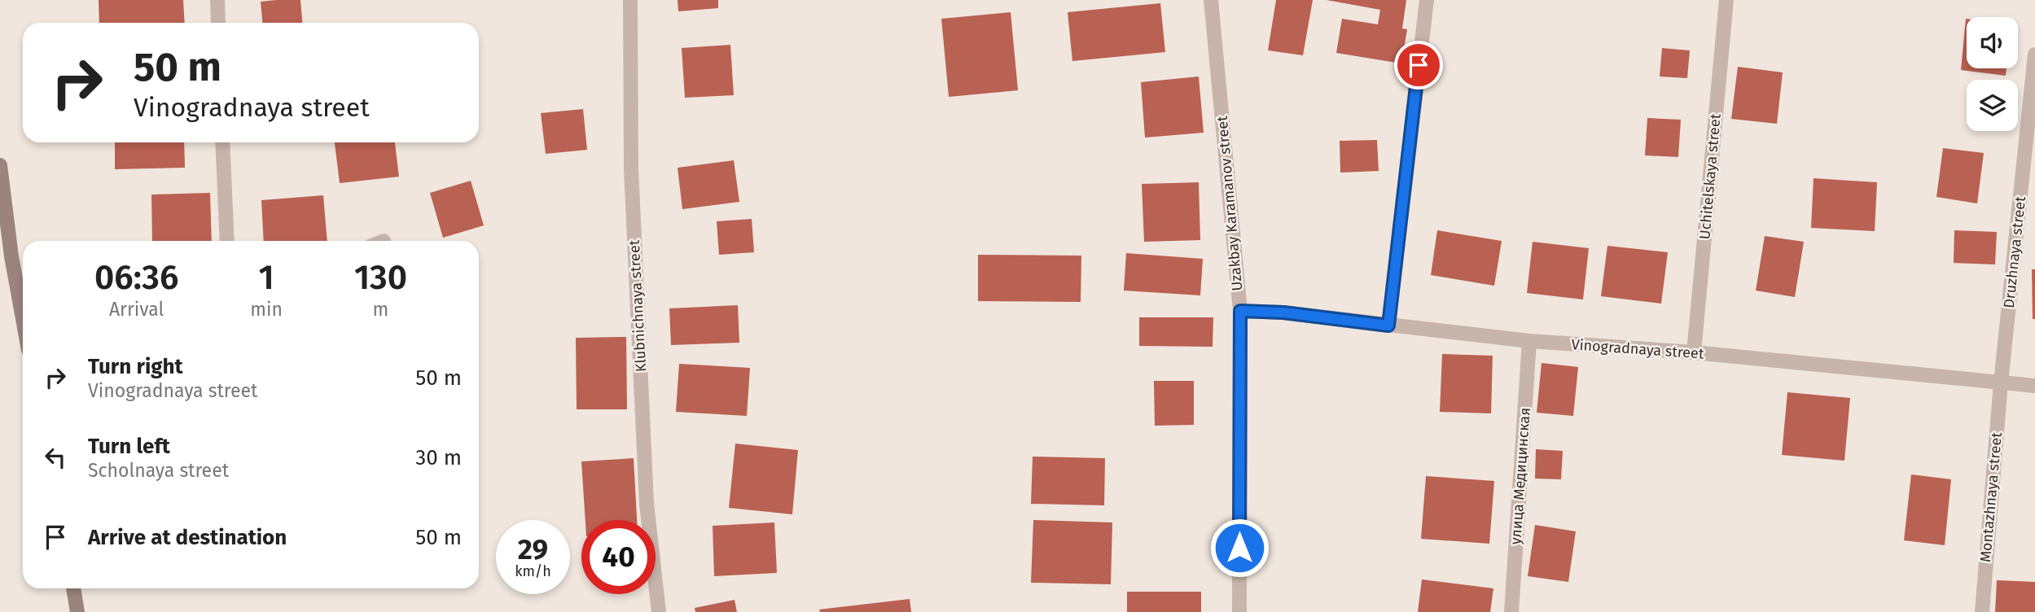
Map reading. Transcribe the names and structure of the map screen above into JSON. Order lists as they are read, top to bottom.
{
  "streets": {
    "street": [
      "Uchitelskaya street",
      "Uzakbay Karamanov street",
      "Druzhnaya street",
      "Klubnichnaya street",
      "Vinogradnaya street",
      "улица Медицинская",
      "Montazhnaya street"
    ]
  },
  "crossings": [
    ["Uchitelskaya street", "Vinogradnaya street"],
    ["Uzakbay Karamanov street", "Vinogradnaya street"],
    ["Druzhnaya street", "Vinogradnaya street"],
    ["Druzhnaya street", "Montazhnaya street"],
    ["Vinogradnaya street", "улица Медицинская"],
    ["Vinogradnaya street", "Montazhnaya street"]
  ],
  "page": {
    "turn": ["50 m", "Vinogradnaya street"],
    "eta": [
      "06:36",
      "Arrival",
      "1",
      "min",
      "130",
      "m"
    ],
    "list": [
      {
        "name": "Turn right",
        "note": "Vinogradnaya street",
        "value": "50 m"
      },
      {
        "name": "Turn left",
        "note": "Scholnaya street",
        "value": "30 m"
      },
      {
        "name": "Arrive at destination",
        "value": "50 m"
      }
    ],
    "speed": "29 km/h",
    "limit": "40"
  }
}
